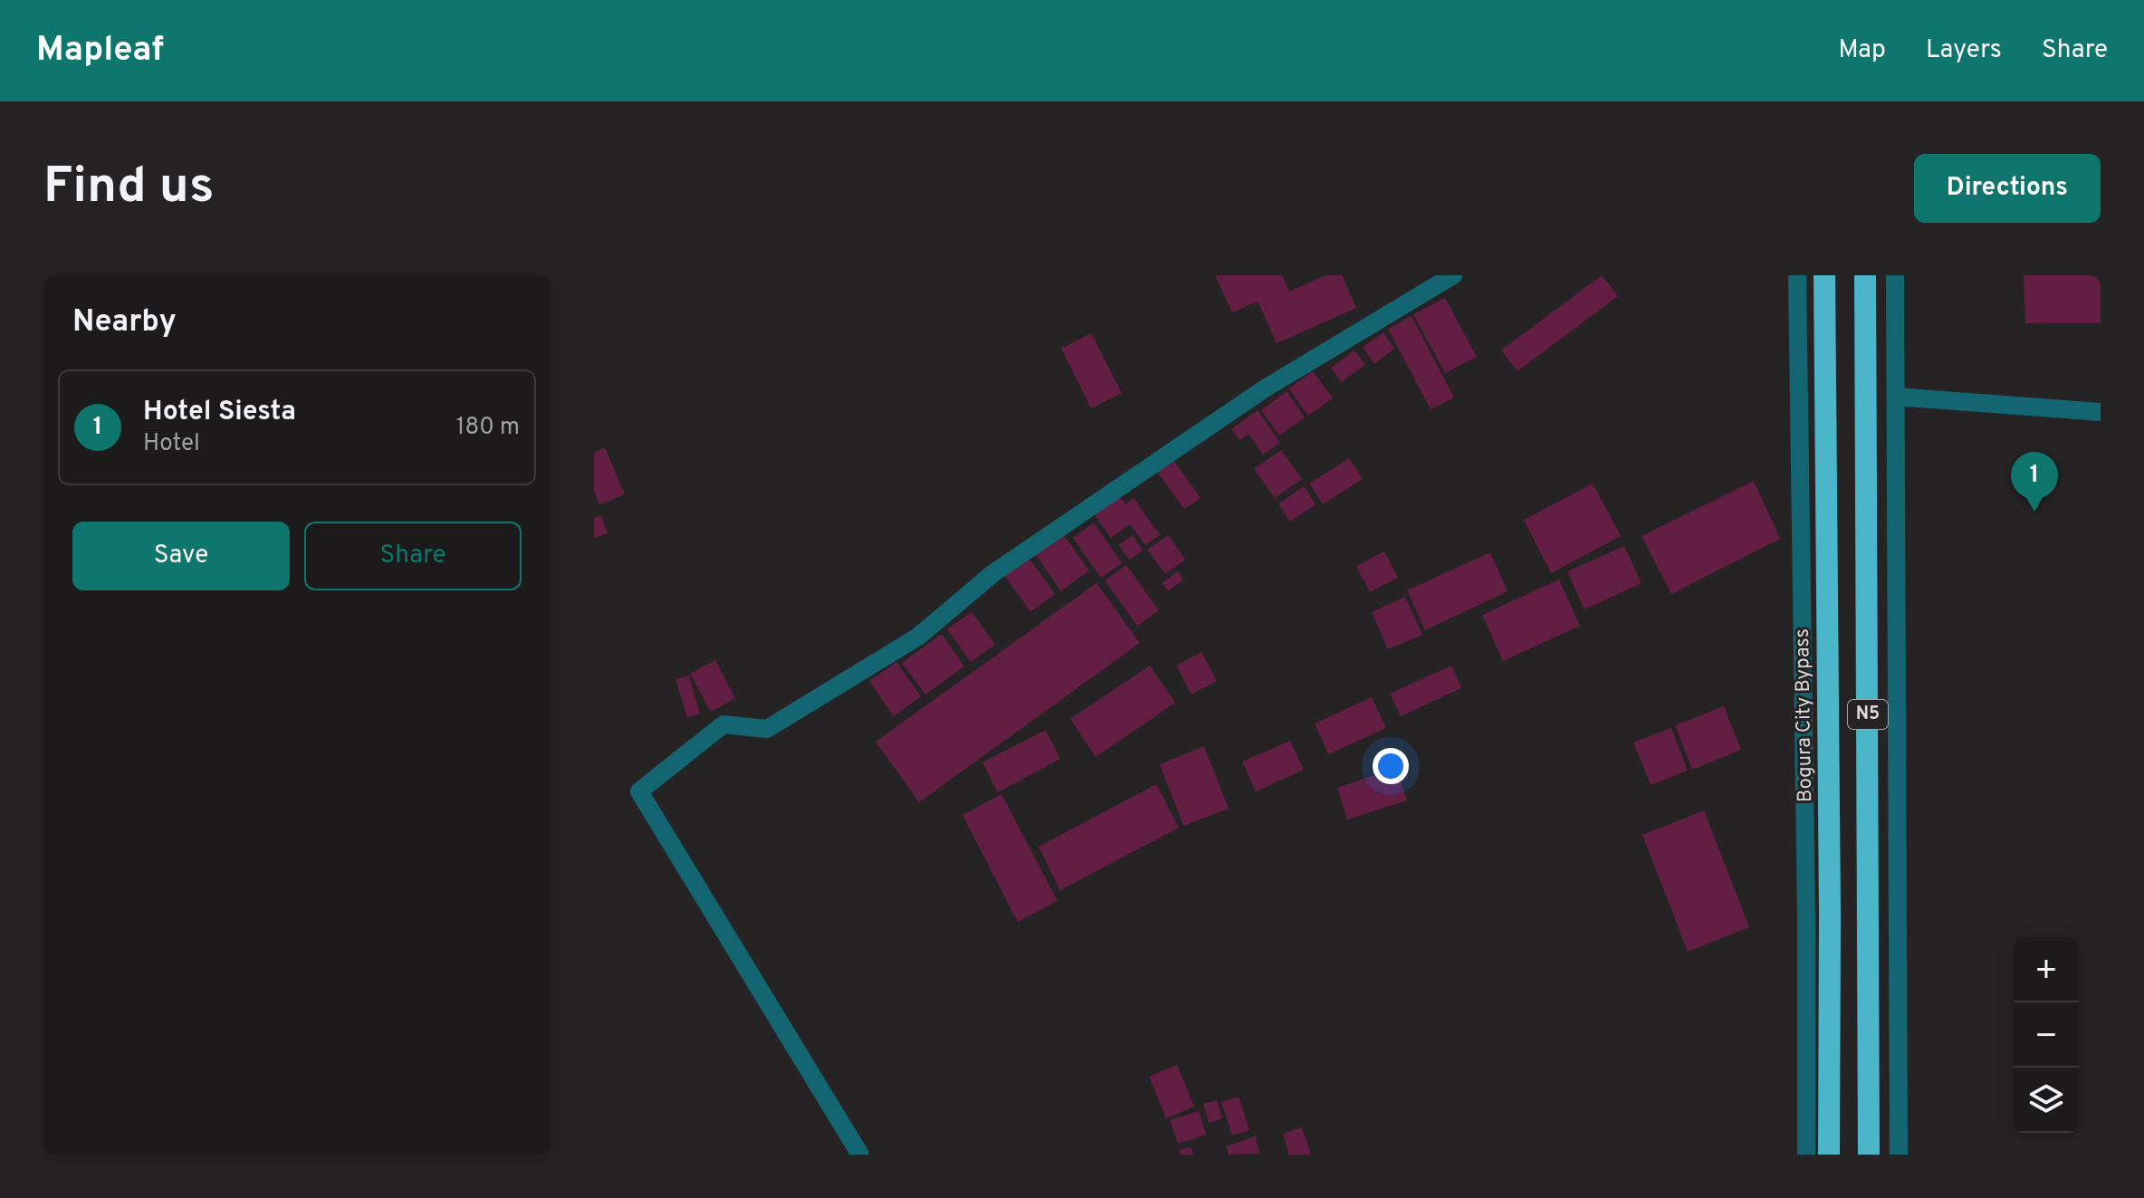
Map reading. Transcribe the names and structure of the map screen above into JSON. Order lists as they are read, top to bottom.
{
  "streets": {
    "highway": ["N5", "Bogura City Bypass"]
  },
  "page": {
    "header": "Mapleaf",
    "nav": ["Map", "Layers", "Share"],
    "buttons": [
      "Directions",
      ["Save", "Share"]
    ],
    "title": "Find us",
    "heading": "Nearby",
    "list": [
      {
        "mark": "1",
        "name": "Hotel Siesta",
        "note": "Hotel",
        "value": "180 m"
      }
    ],
    "pins": "1",
    "map_buttons": ["+", "−"]
  }
}
